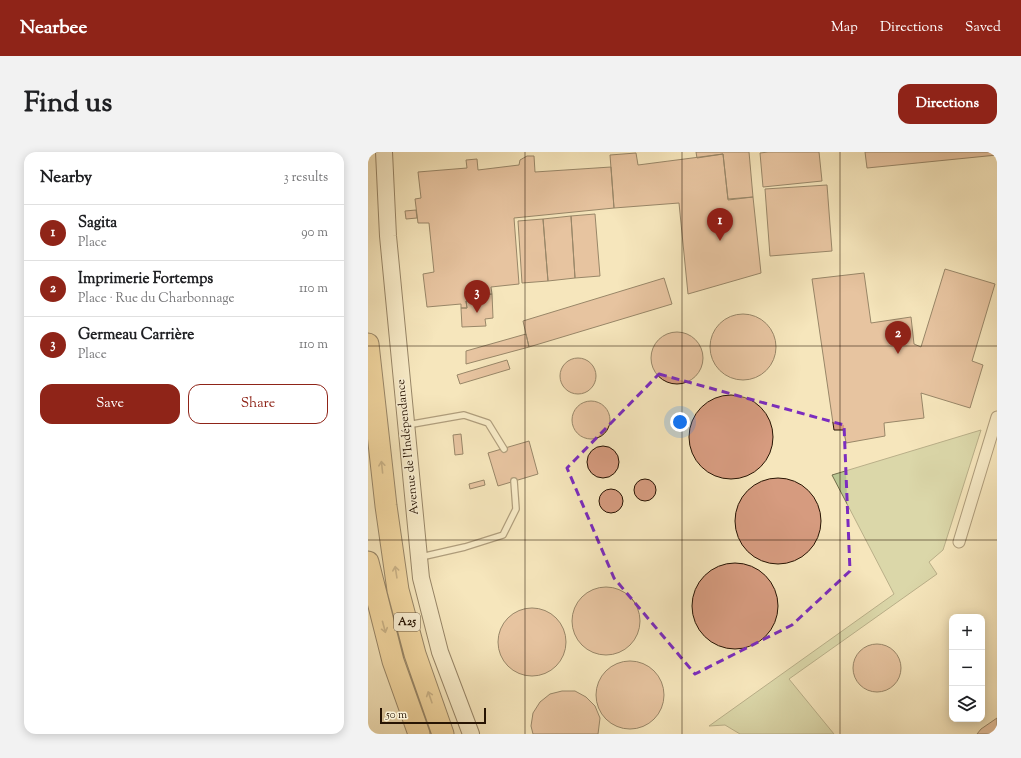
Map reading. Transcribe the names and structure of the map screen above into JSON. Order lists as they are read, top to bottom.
{
  "streets": {
    "highway": ["A25"],
    "main road": ["Avenue de l'Indépendance"]
  },
  "scale_bar": "50 m",
  "page": {
    "header": "Nearbee",
    "nav": ["Map", "Directions", "Saved"],
    "title": "Find us",
    "buttons": [
      "Directions",
      ["Save", "Share"]
    ],
    "heading": ["Nearby", "3 results"],
    "list": [
      {
        "mark": "1",
        "name": "Sagita",
        "note": "Place",
        "value": "90 m"
      },
      {
        "mark": "2",
        "name": "Imprimerie Fortemps",
        "note": "Place · Rue du Charbonnage",
        "value": "110 m"
      },
      {
        "mark": "3",
        "name": "Germeau Carrière",
        "note": "Place",
        "value": "110 m"
      }
    ],
    "pins": ["1", "3", "2"],
    "map_buttons": ["+", "−"],
    "scale": "50 m"
  }
}
